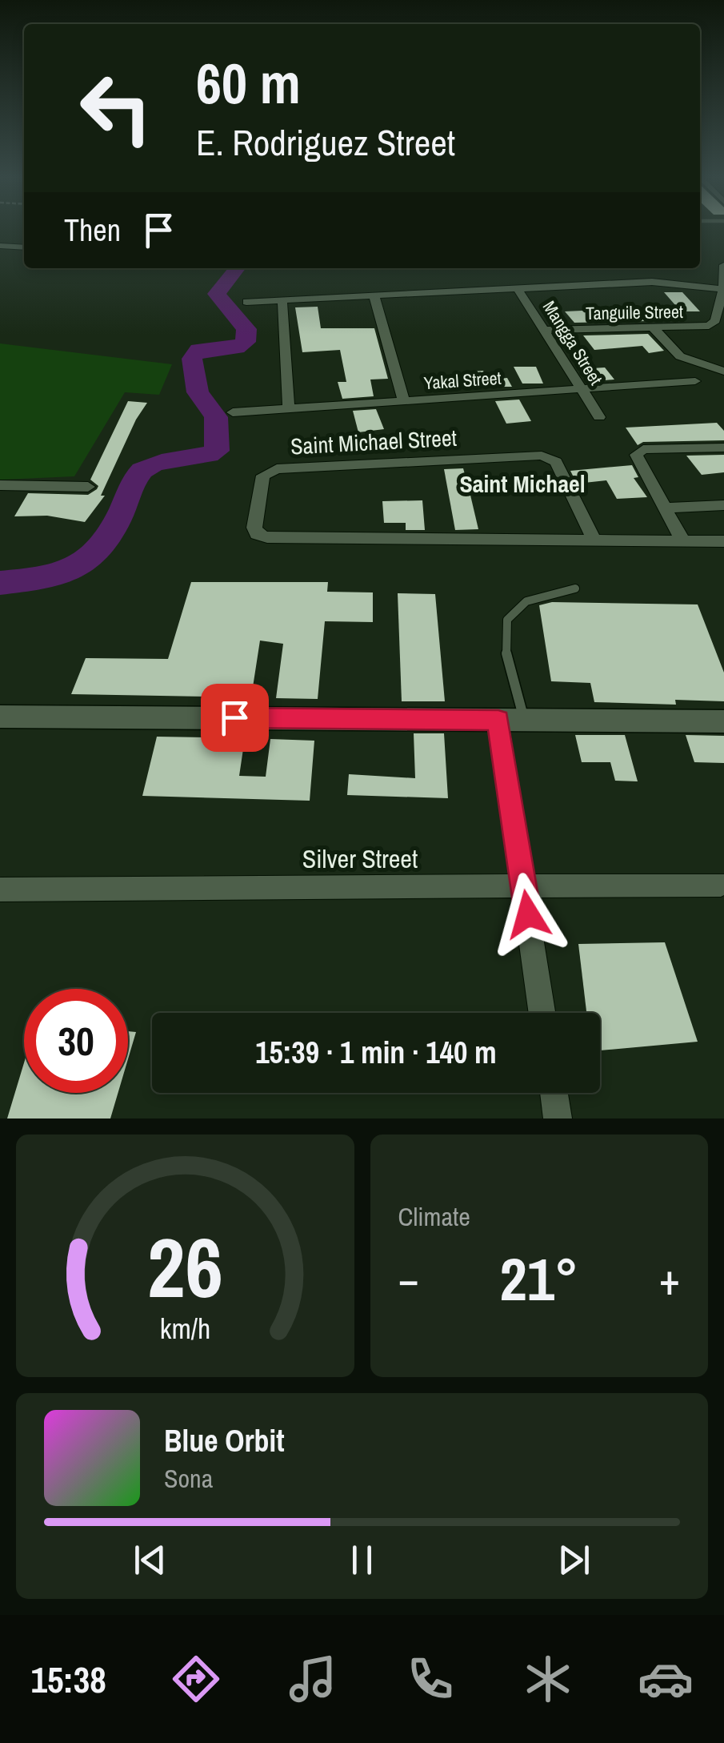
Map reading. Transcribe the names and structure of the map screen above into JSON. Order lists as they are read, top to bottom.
{
  "streets": {
    "street": [
      "Tanguile Street",
      "Mangga Street",
      "Yakal Street",
      "Saint Michael Street",
      "Silver Street"
    ]
  },
  "crossings": [
    ["Tanguile Street", "Mangga Street"],
    ["Mangga Street", "Yakal Street"]
  ],
  "districts": ["Saint Michael"],
  "page": {
    "turn": ["60 m", "E. Rodriguez Street"],
    "then": "Then",
    "limit": "30",
    "trip": "15:39 · 1 min · 140 m",
    "tile": "Climate",
    "heat": ["−", "21°", "+"],
    "song": ["Blue Orbit", "Sona"],
    "tabs": "15:38",
    "gauge": ["26", "km/h"]
  }
}
